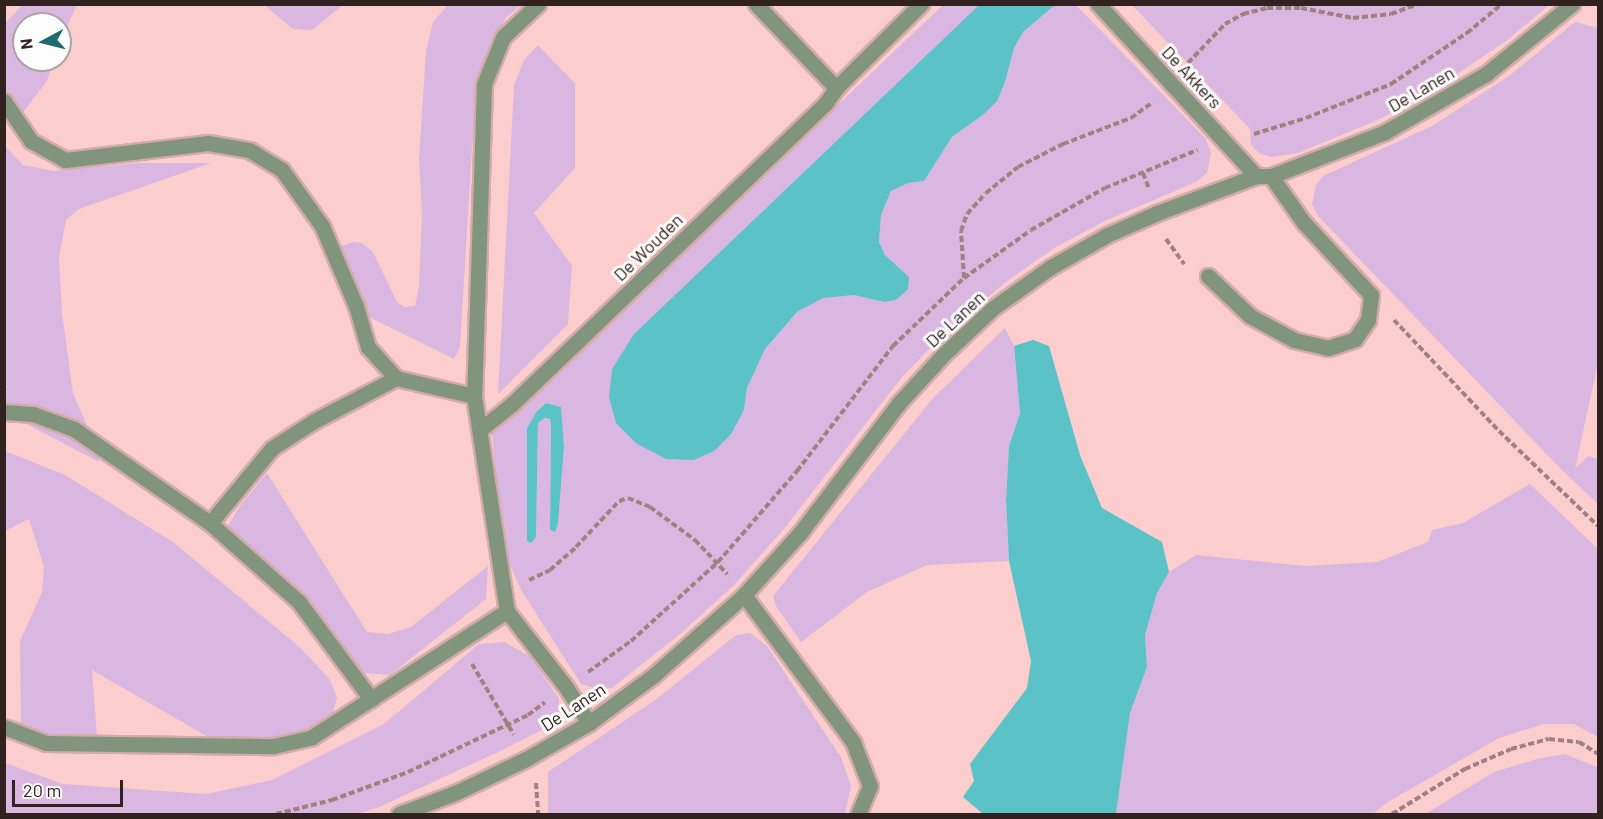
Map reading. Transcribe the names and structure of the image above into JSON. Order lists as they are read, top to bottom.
{
  "streets": {
    "street": ["De Akkers", "De Lanen", "De Wouden"]
  },
  "crossings": [
    ["De Akkers", "De Lanen"]
  ],
  "scale_bar": "20 m",
  "north": "left"
}
